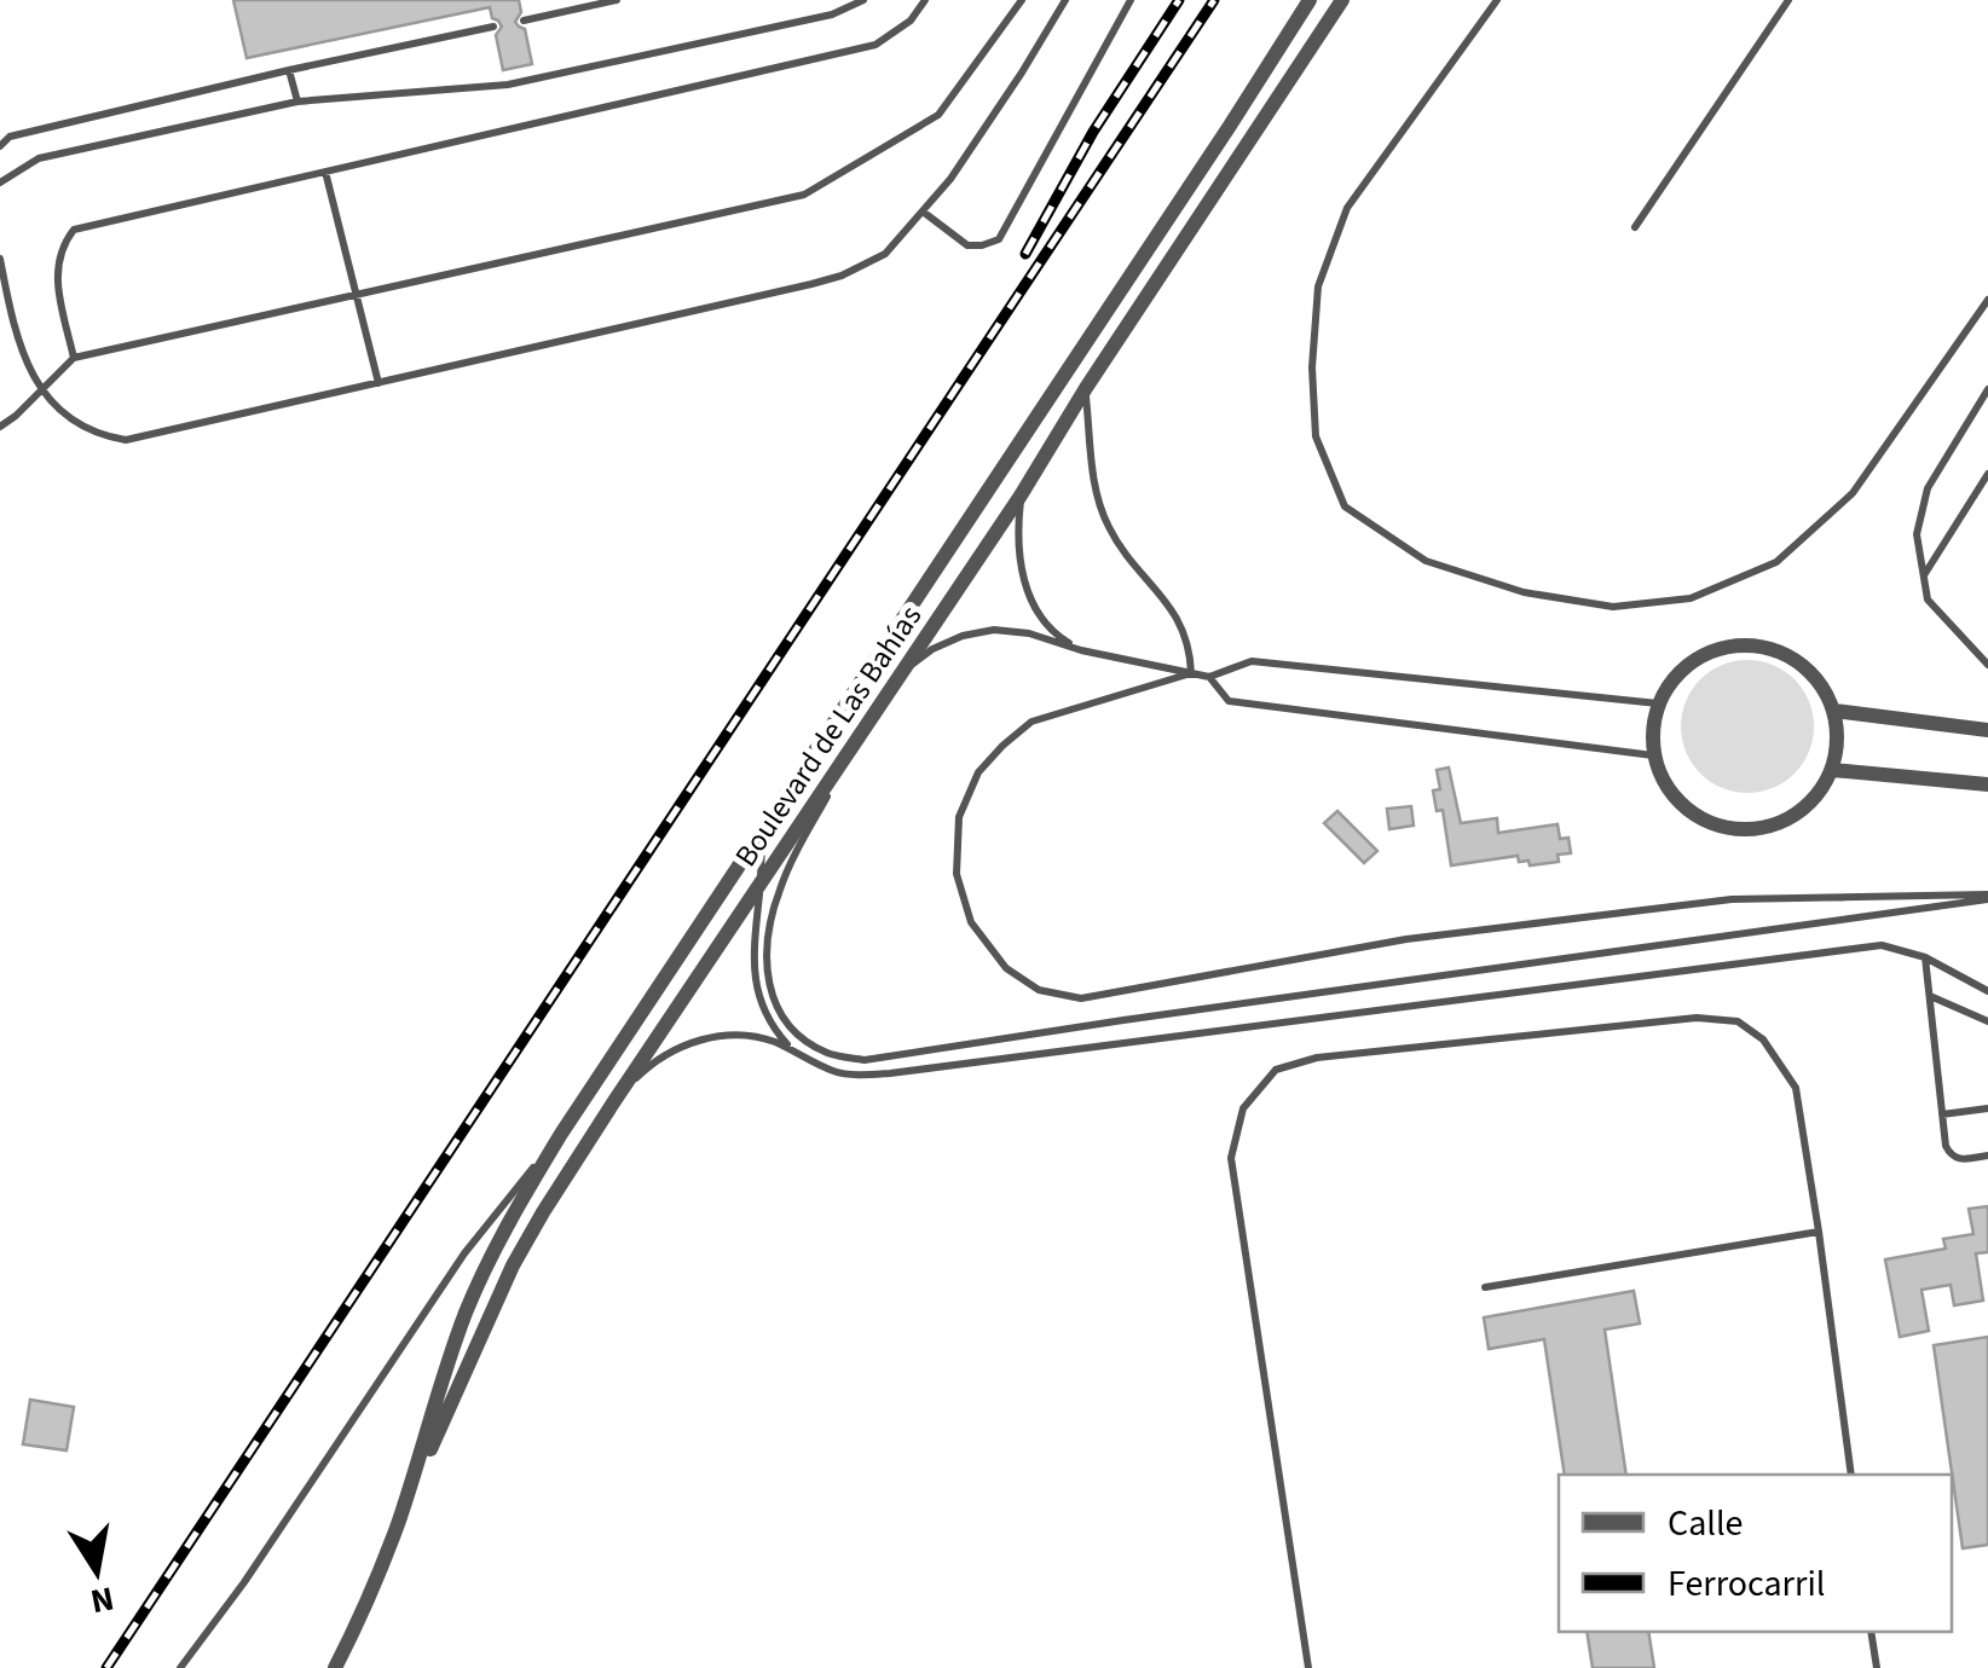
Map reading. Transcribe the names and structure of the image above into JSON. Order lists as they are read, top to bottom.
{
  "streets": {
    "street": ["Boulevard de Las Bahías"]
  },
  "legend": ["Calle", "Ferrocarril"],
  "north": "bottom"
}
